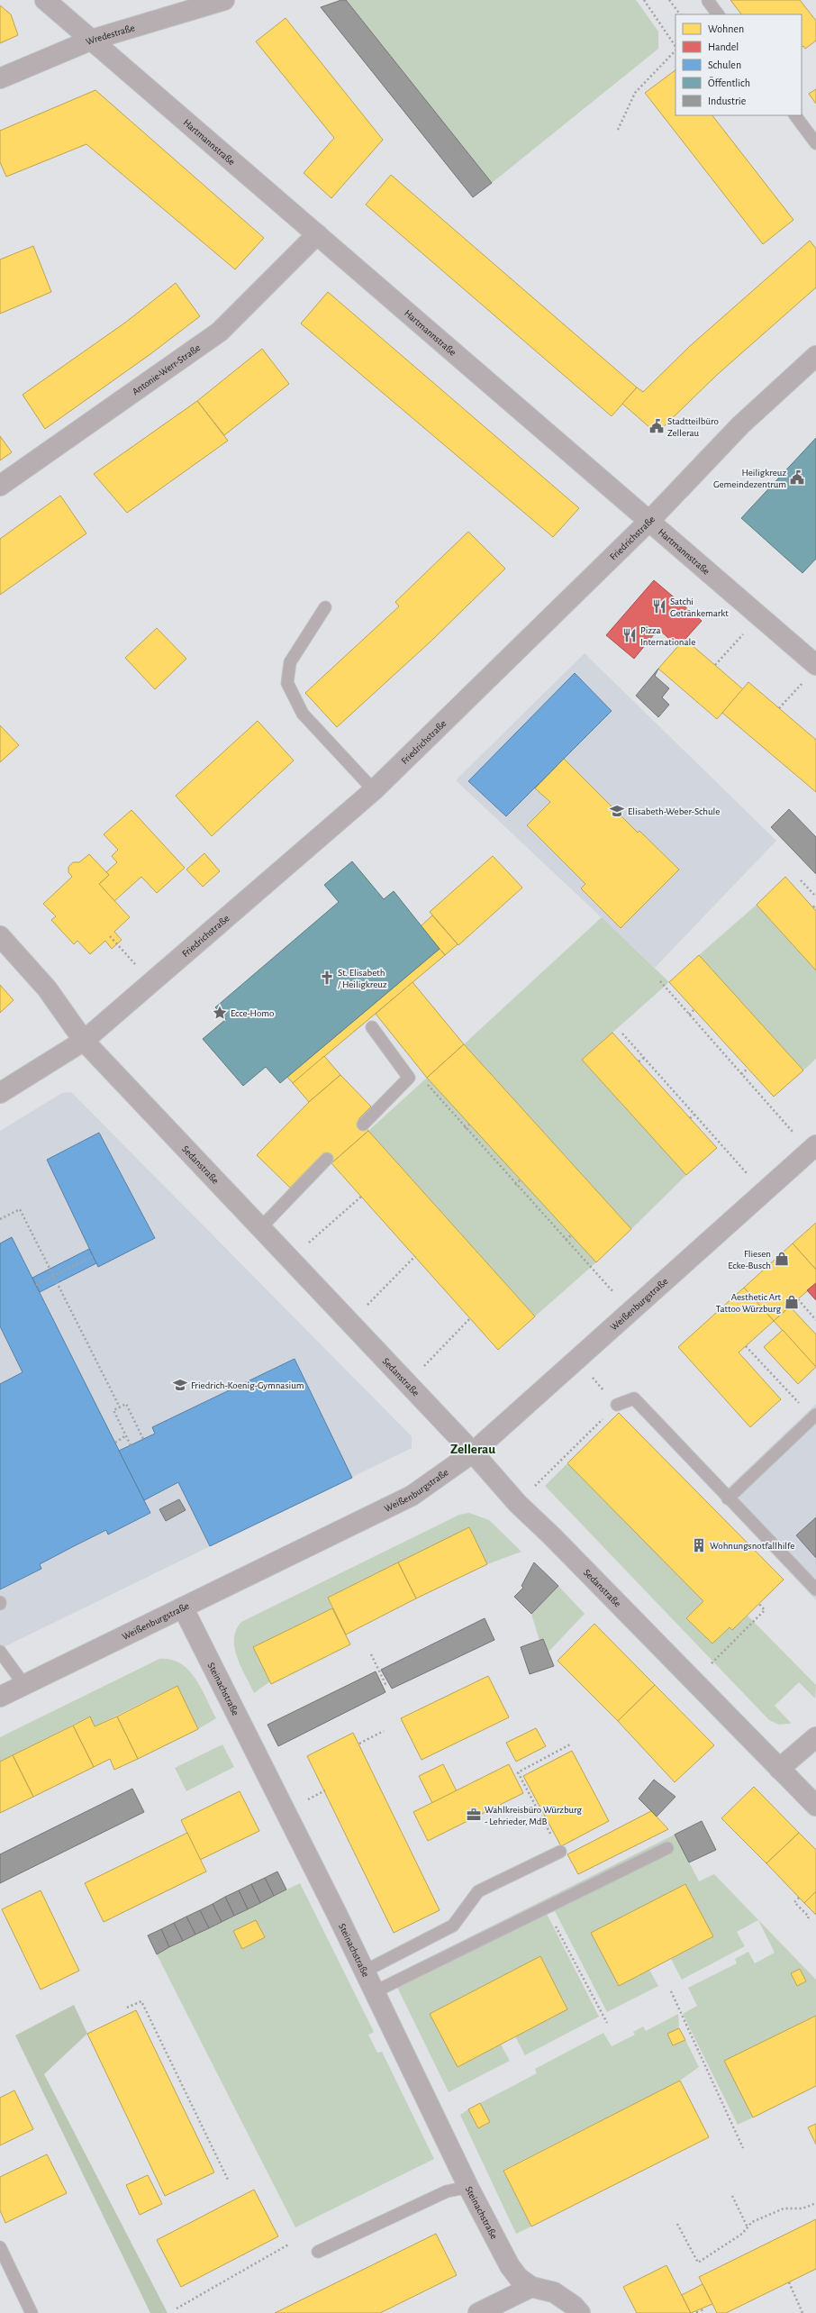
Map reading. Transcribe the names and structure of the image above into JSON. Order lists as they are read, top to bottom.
{
  "streets": {
    "street": [
      "Wredestraße",
      "Hartmannstraße",
      "Antonie-Werr-Straße",
      "Friedrichstraße",
      "Sedanstraße",
      "Weißenburgstraße",
      "Steinachstraße"
    ]
  },
  "crossings": [
    ["Wredestraße", "Hartmannstraße"],
    ["Hartmannstraße", "Antonie-Werr-Straße"],
    ["Hartmannstraße", "Friedrichstraße"],
    ["Friedrichstraße", "Sedanstraße"],
    ["Sedanstraße", "Weißenburgstraße"],
    ["Weißenburgstraße", "Steinachstraße"]
  ],
  "districts": ["Zellerau"],
  "places": {
    "public building": ["Stadtteilbüro Zellerau", "Heiligkreuz Gemeindezentrum"],
    "restaurant": ["Satchi Getränkemarkt", "Pizza Internationale"],
    "school or university": ["Elisabeth-Weber-Schule", "Friedrich-Koenig-Gymnasium"],
    "church": ["St. Elisabeth / Heiligkreuz"],
    "place": ["Ecce-Homo"],
    "shop": ["Fliesen Ecke-Busch", "Aesthetic Art Tattoo Würzburg"],
    "building": ["Wohnungsnotfallhilfe"],
    "office": ["Wahlkreisbüro Würzburg - Lehrieder, MdB"]
  },
  "legend": [
    "Wohnen",
    "Handel",
    "Schulen",
    "Öffentlich",
    "Industrie"
  ]
}
